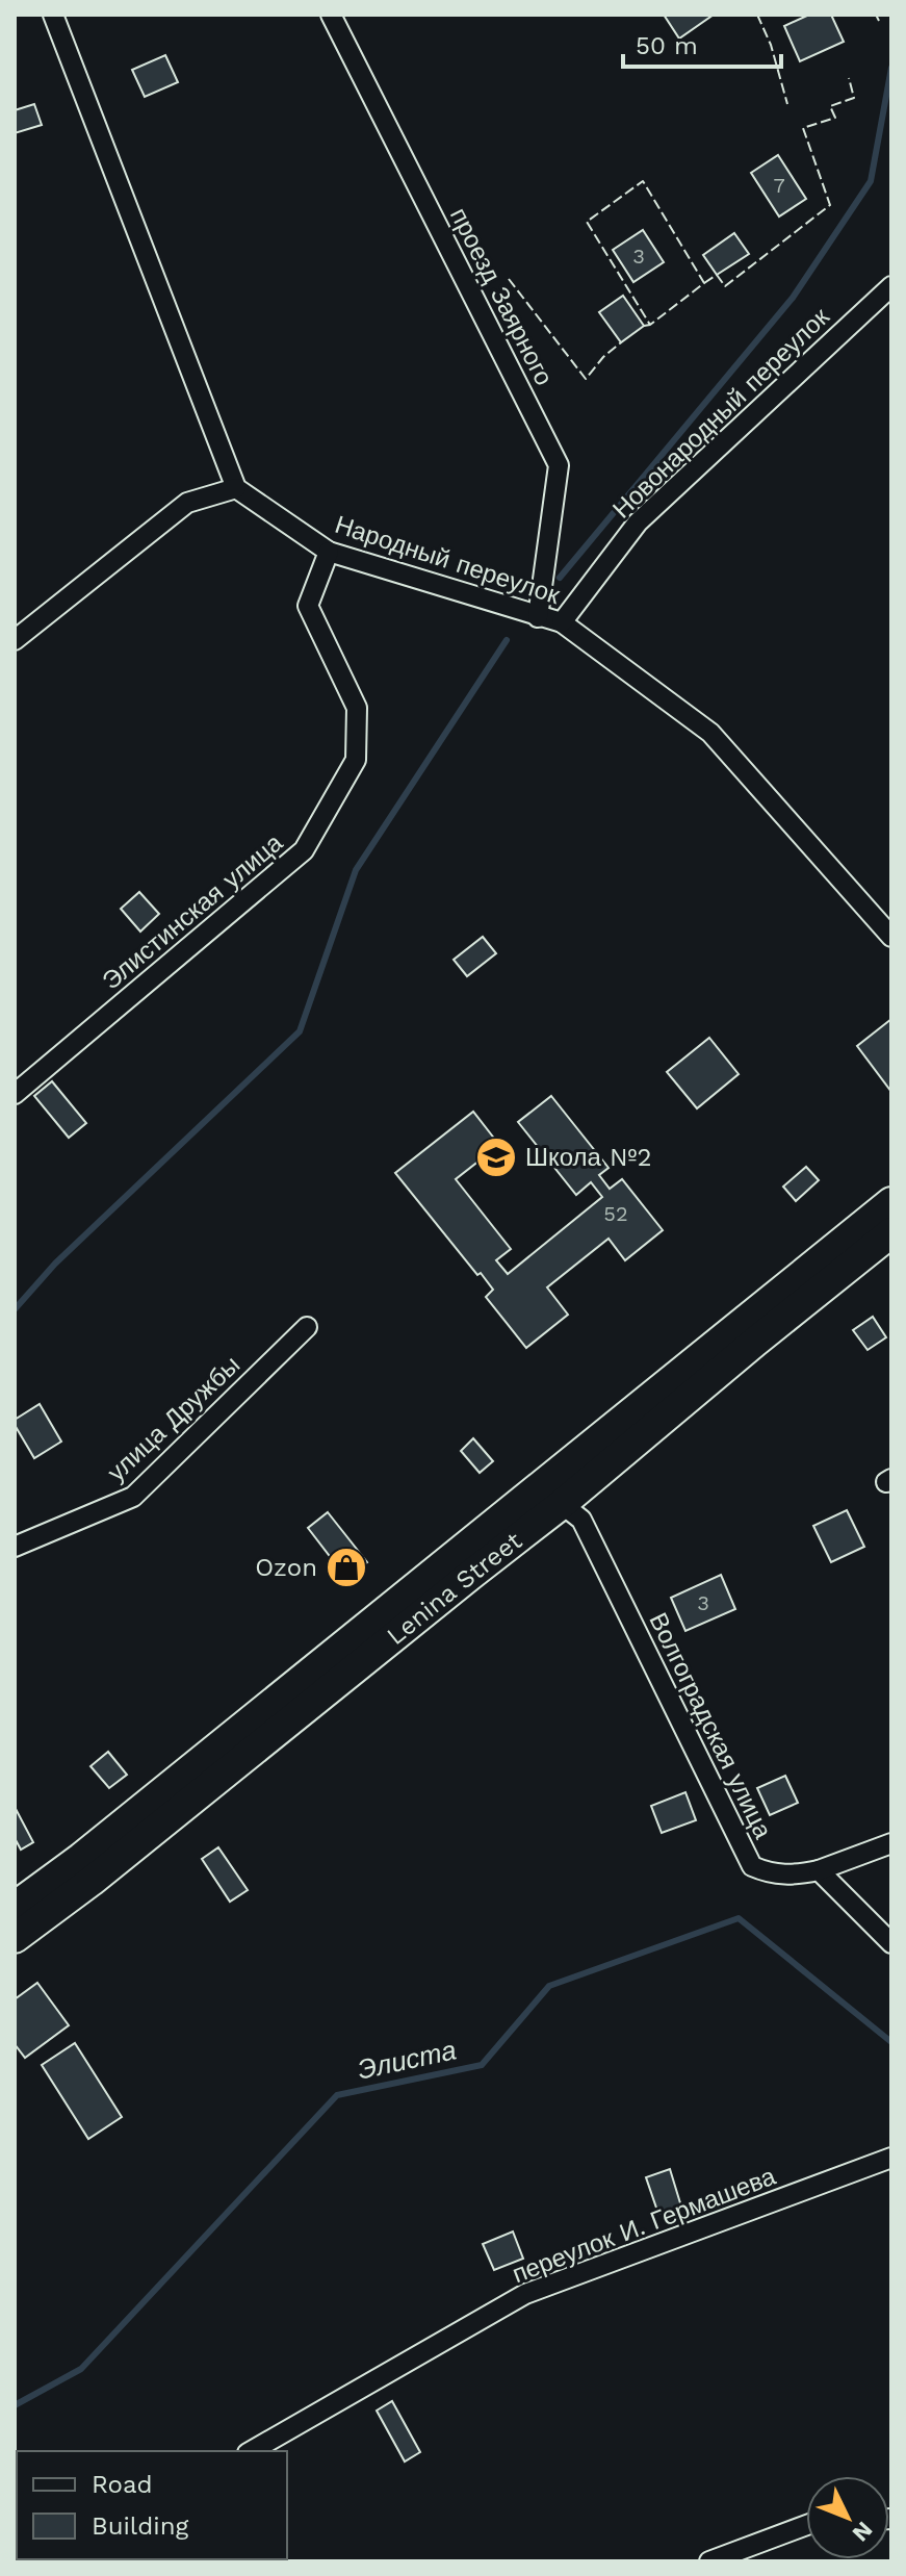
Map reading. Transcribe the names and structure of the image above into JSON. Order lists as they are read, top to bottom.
{
  "streets": {
    "main road": ["Lenina Street"],
    "street": [
      "проезд Заярного",
      "Новонародный переулок",
      "Народный переулок",
      "Элистинская улица",
      "улица Дружбы",
      "Волгоградская улица",
      "переулок И. Гермашева"
    ]
  },
  "crossings": [
    ["проезд Заярного", "Народный переулок"],
    ["Новонародный переулок", "Народный переулок"],
    ["Народный переулок", "Элистинская улица"],
    ["Lenina Street", "Волгоградская улица"]
  ],
  "water": ["Элиста"],
  "places": {
    "school or university": ["Школа №2"],
    "shop": ["Ozon"]
  },
  "house_numbers": [
    "7",
    "3",
    "52",
    "3"
  ],
  "legend": ["Road", "Building"],
  "scale_bar": "50 m",
  "north": "bottom right"
}
